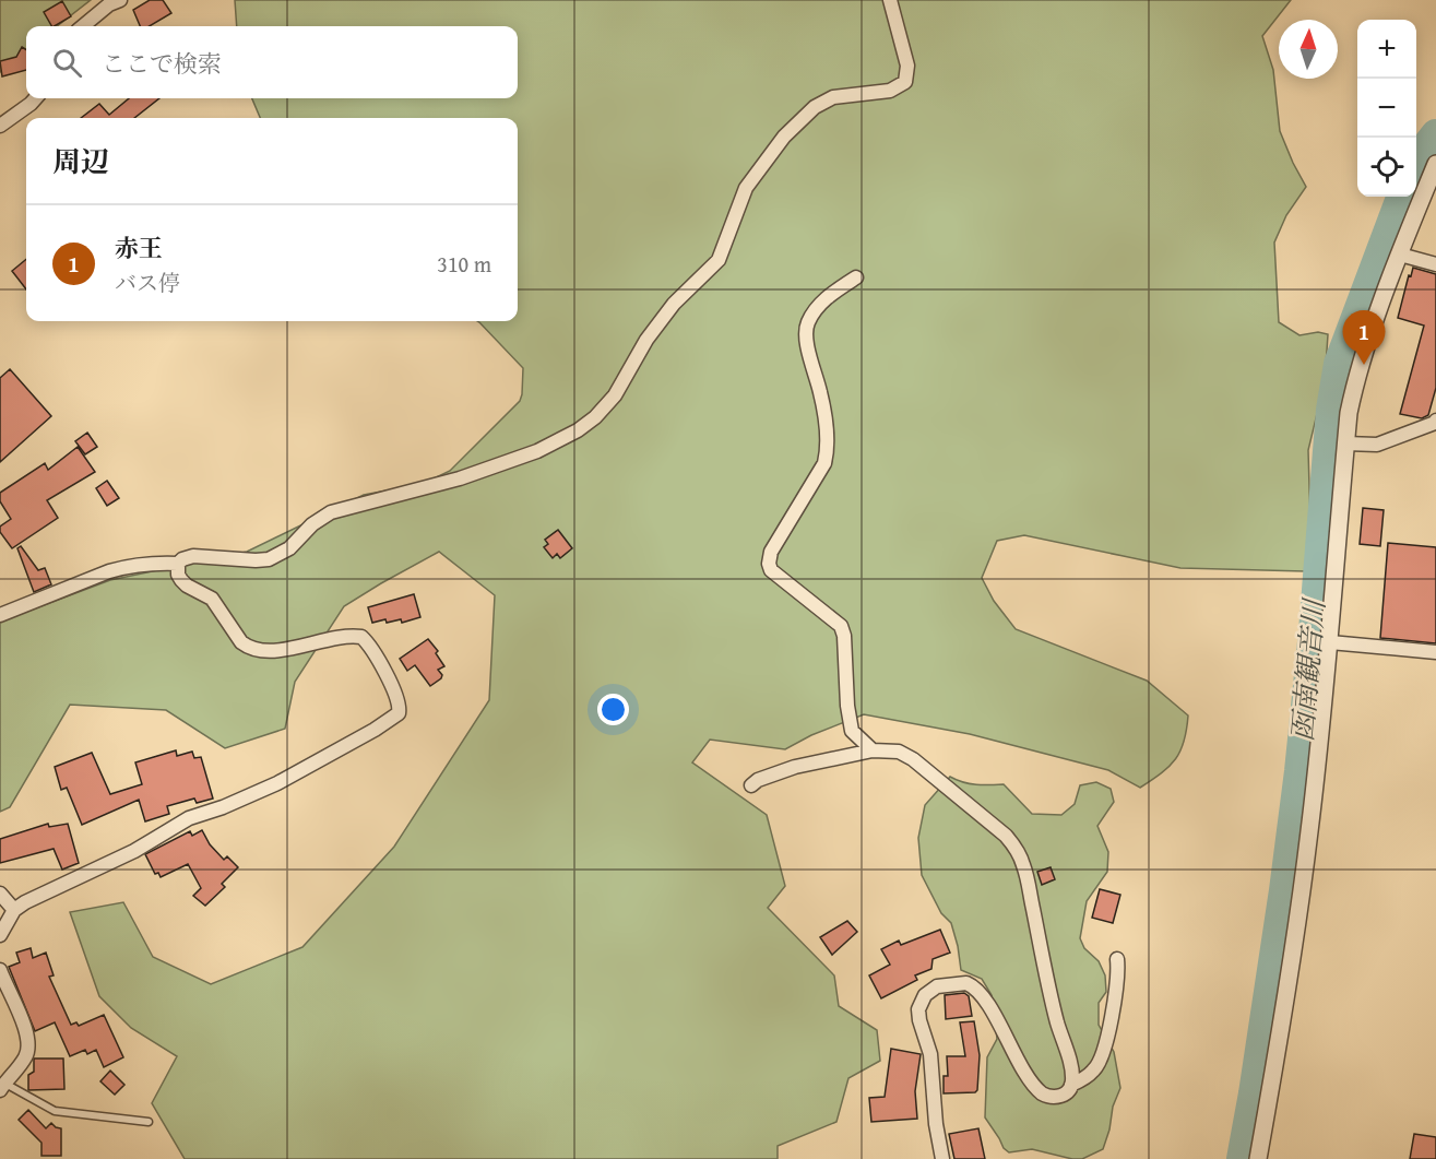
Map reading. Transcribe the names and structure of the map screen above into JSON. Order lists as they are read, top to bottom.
{
  "water": ["函南観音川"],
  "north": "top",
  "page": {
    "map_buttons": ["+", "−"],
    "search": "ここで検索",
    "heading": "周辺",
    "list": [
      {
        "mark": "1",
        "name": "赤王",
        "note": "バス停",
        "value": "310 m"
      }
    ],
    "pins": "1"
  }
}
